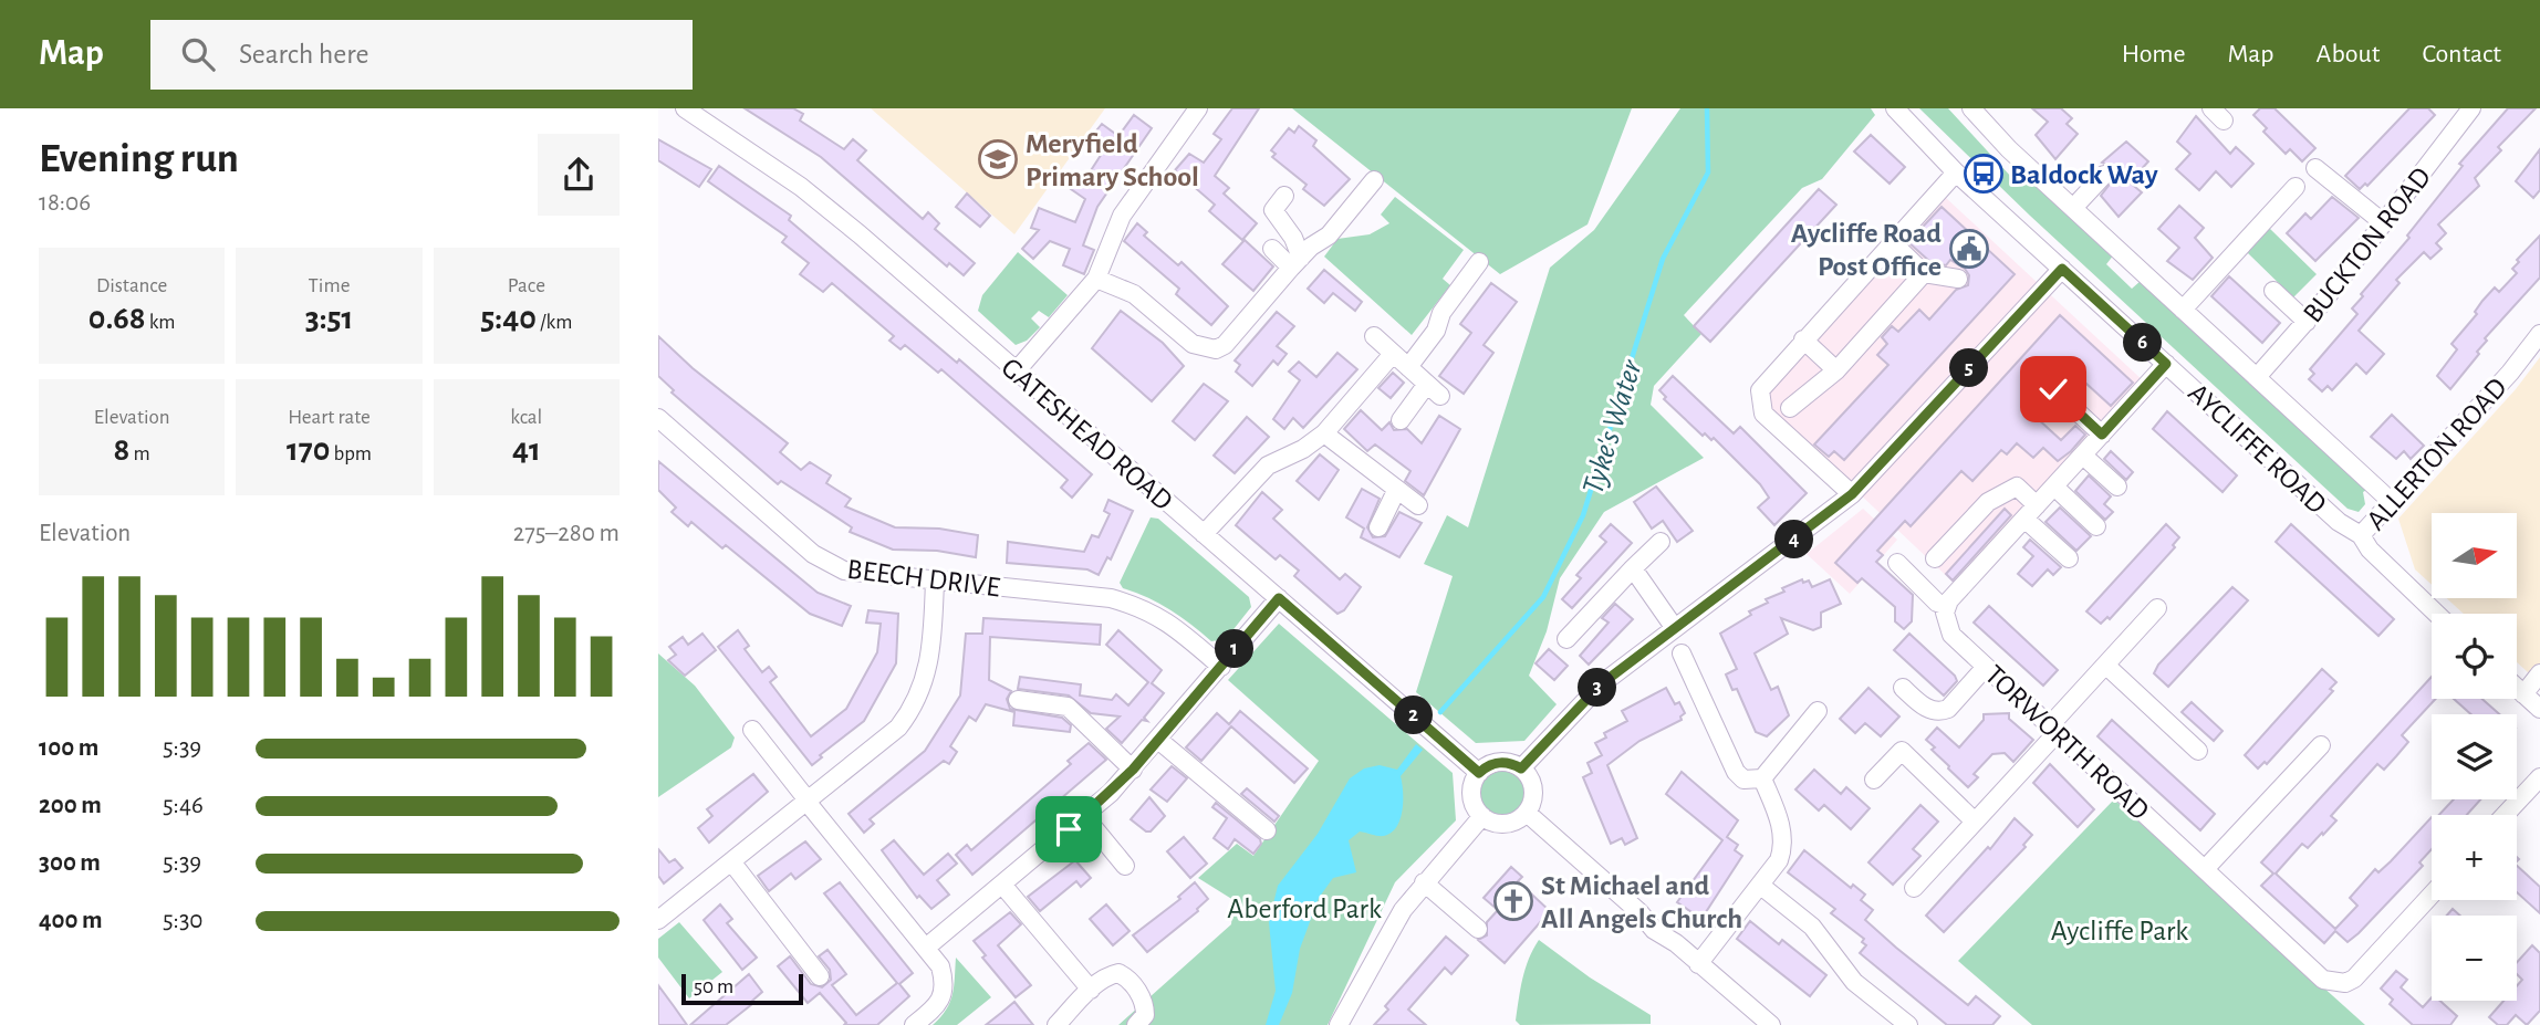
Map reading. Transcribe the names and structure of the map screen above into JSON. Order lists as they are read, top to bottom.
{
  "streets": {
    "street": [
      "BUCKTON ROAD",
      "GATESHEAD ROAD",
      "AYCLIFFE ROAD",
      "ALLERTON ROAD",
      "BEECH DRIVE",
      "TORWORTH ROAD"
    ]
  },
  "crossings": [
    ["BUCKTON ROAD", "AYCLIFFE ROAD"],
    ["AYCLIFFE ROAD", "ALLERTON ROAD"]
  ],
  "water": ["Tyke's Water"],
  "parks": ["Aberford Park", "Aycliffe Park"],
  "places": {
    "school or university": ["Meryfield Primary School"],
    "bus stop": ["Baldock Way"],
    "public building": ["Aycliffe Road Post Office"],
    "church": ["St Michael and All Angels Church"]
  },
  "scale_bar": "50 m",
  "north": "right",
  "page": {
    "header": "Map",
    "search": "Search here",
    "nav": [
      "Home",
      "Map",
      "About",
      "Contact"
    ],
    "heading": ["Evening run", "18:06"],
    "stats": [
      ["Distance", "0.68 km"],
      ["Time", "3:51"],
      ["Pace", "5:40 /km"],
      ["Elevation", "8 m"],
      ["Heart rate", "170 bpm"],
      ["kcal", "41"]
    ],
    "pins": [
      "6",
      "5",
      "4",
      "1",
      "3",
      "2"
    ],
    "chart": ["Elevation", "275–280 m"],
    "map_buttons": ["+", "−"],
    "list": [
      {
        "name": "100 m",
        "note": "5:39"
      },
      {
        "name": "200 m",
        "note": "5:46"
      },
      {
        "name": "300 m",
        "note": "5:39"
      },
      {
        "name": "400 m",
        "note": "5:30"
      }
    ],
    "scale": "50 m"
  }
}
